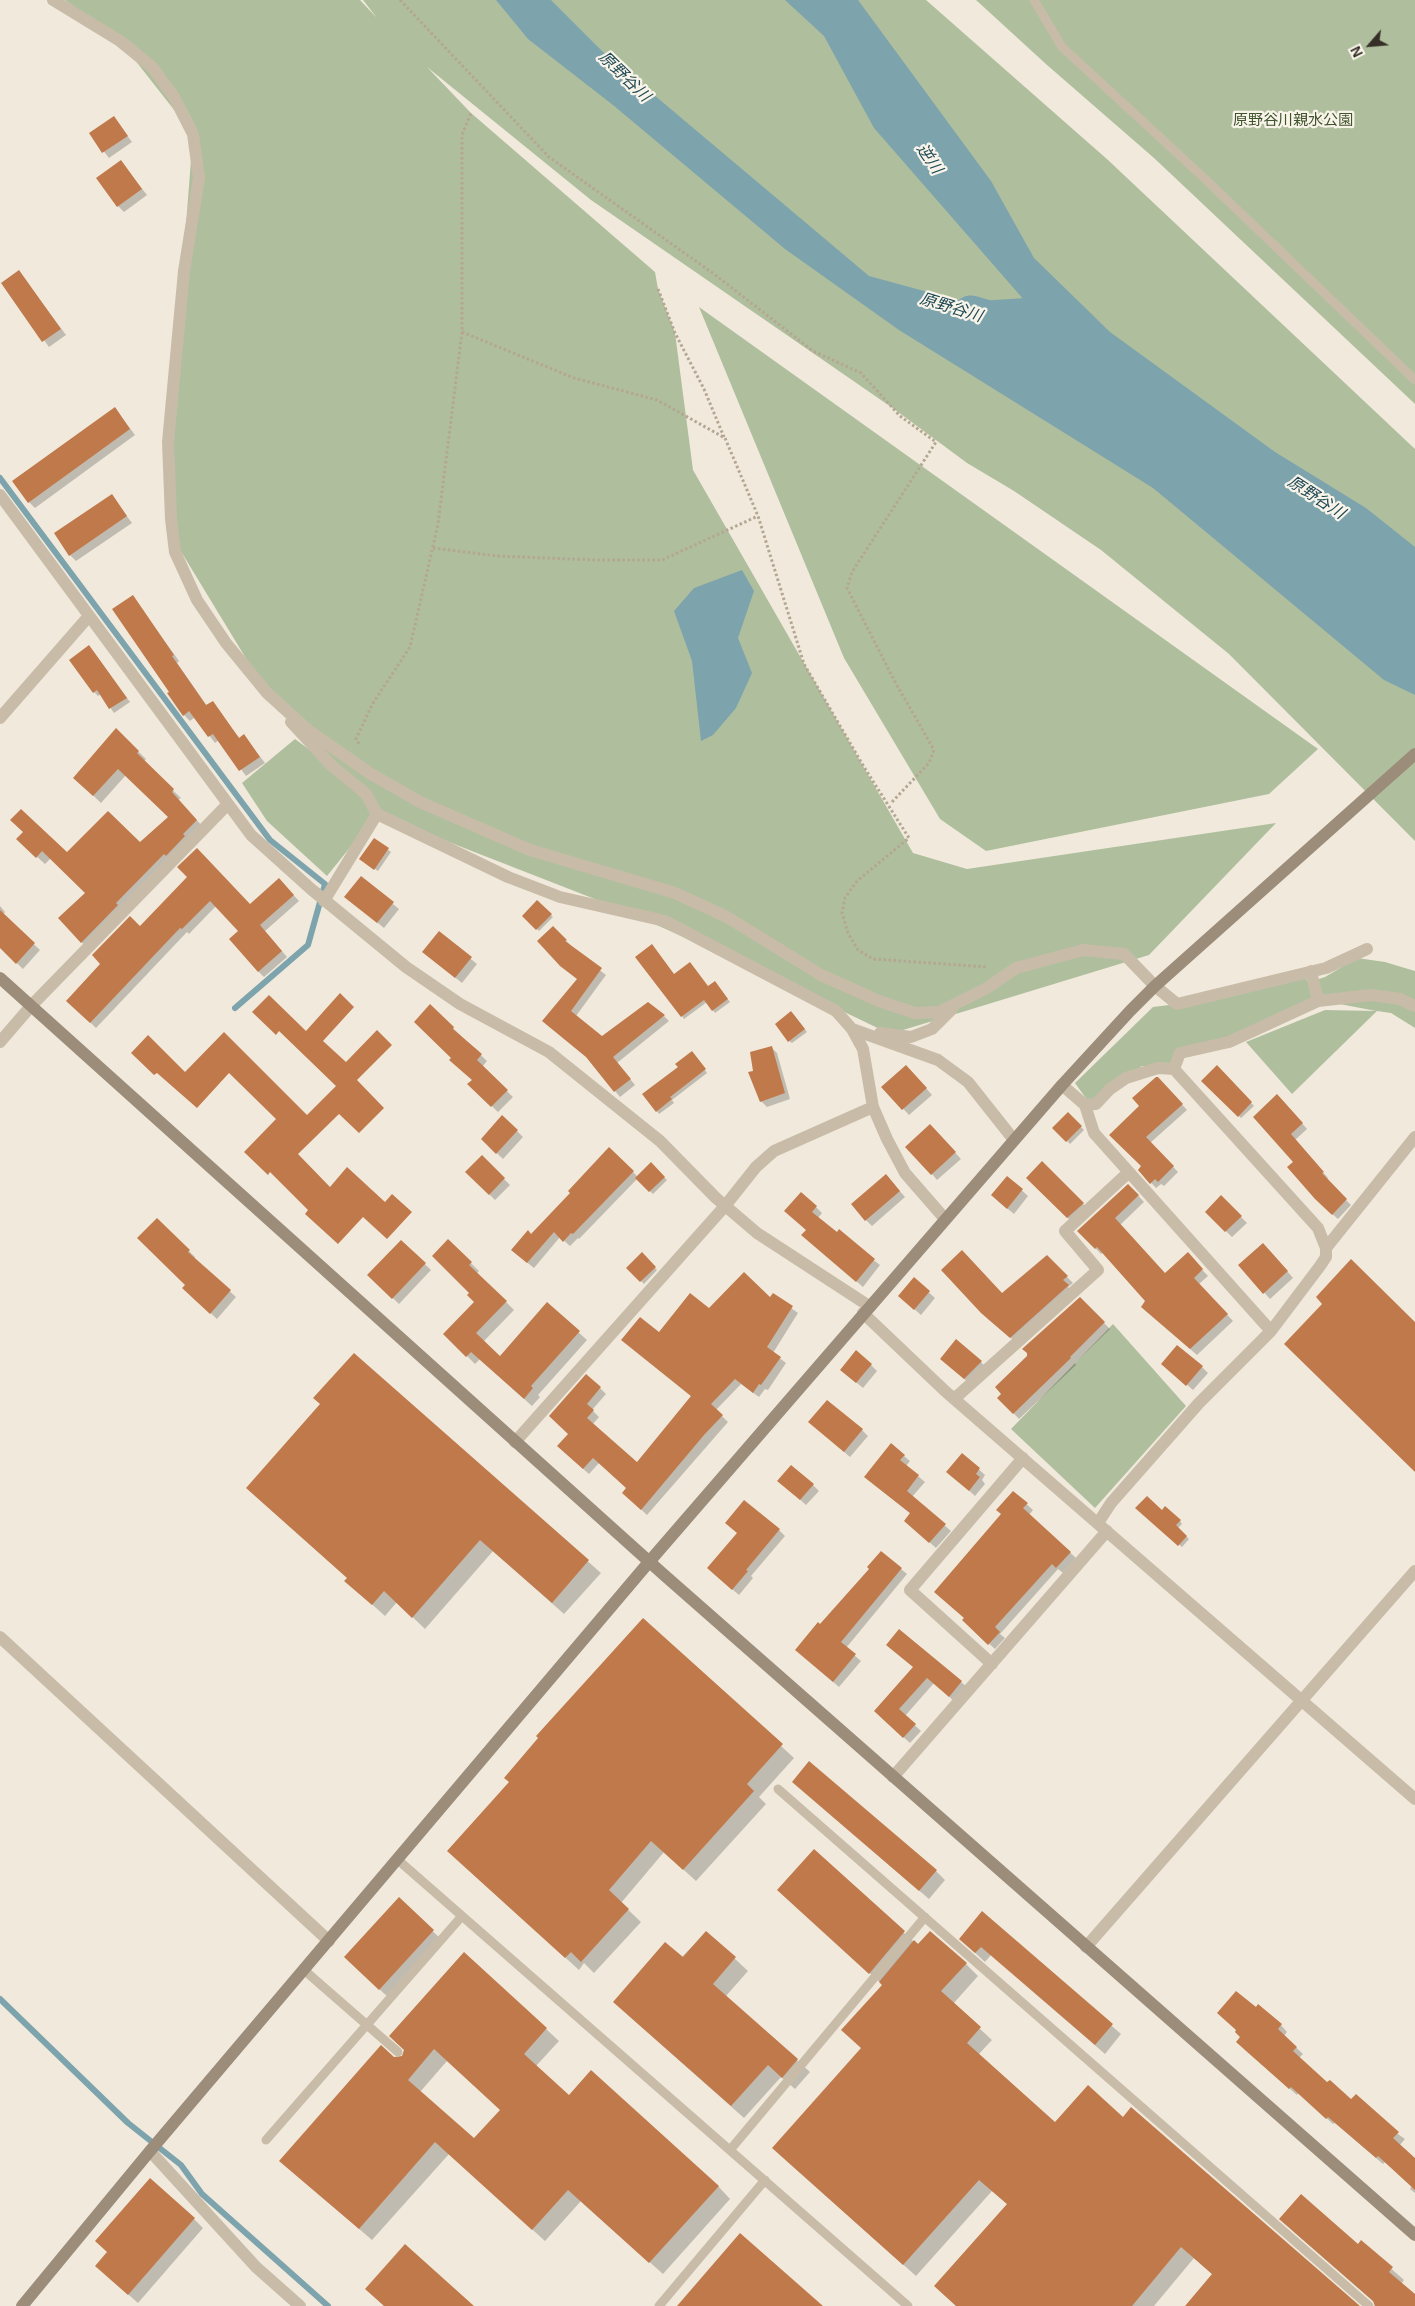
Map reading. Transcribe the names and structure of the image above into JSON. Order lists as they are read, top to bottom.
{
  "water": ["原野谷川", "逆川"],
  "parks": ["原野谷川親水公園"],
  "north": "bottom left"
}
